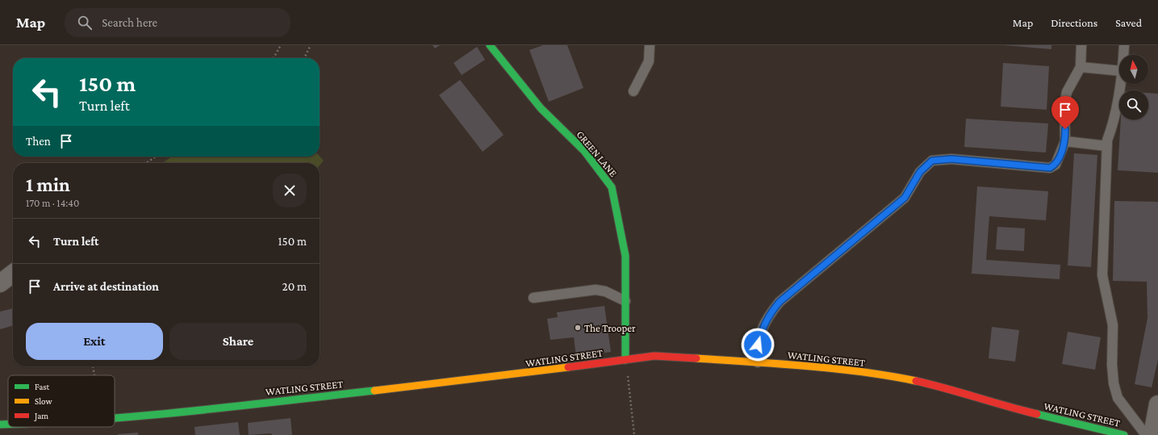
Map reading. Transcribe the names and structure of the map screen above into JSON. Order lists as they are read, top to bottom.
{
  "streets": {
    "street": ["GREEN LANE", "WATLING STREET"]
  },
  "crossings": [
    ["GREEN LANE", "WATLING STREET"]
  ],
  "places": ["The Trooper"],
  "legend": ["Fast", "Slow", "Jam"],
  "north": "top",
  "page": {
    "header": "Map",
    "search": "Search here",
    "nav": ["Map", "Directions", "Saved"],
    "turn": ["150 m", "Turn left"],
    "then": "Then",
    "heading": ["1 min", "170 m · 14:40"],
    "list": [
      {
        "name": "Turn left",
        "value": "150 m"
      },
      {
        "name": "Arrive at destination",
        "value": "20 m"
      }
    ],
    "buttons": ["Exit", "Share"]
  }
}
